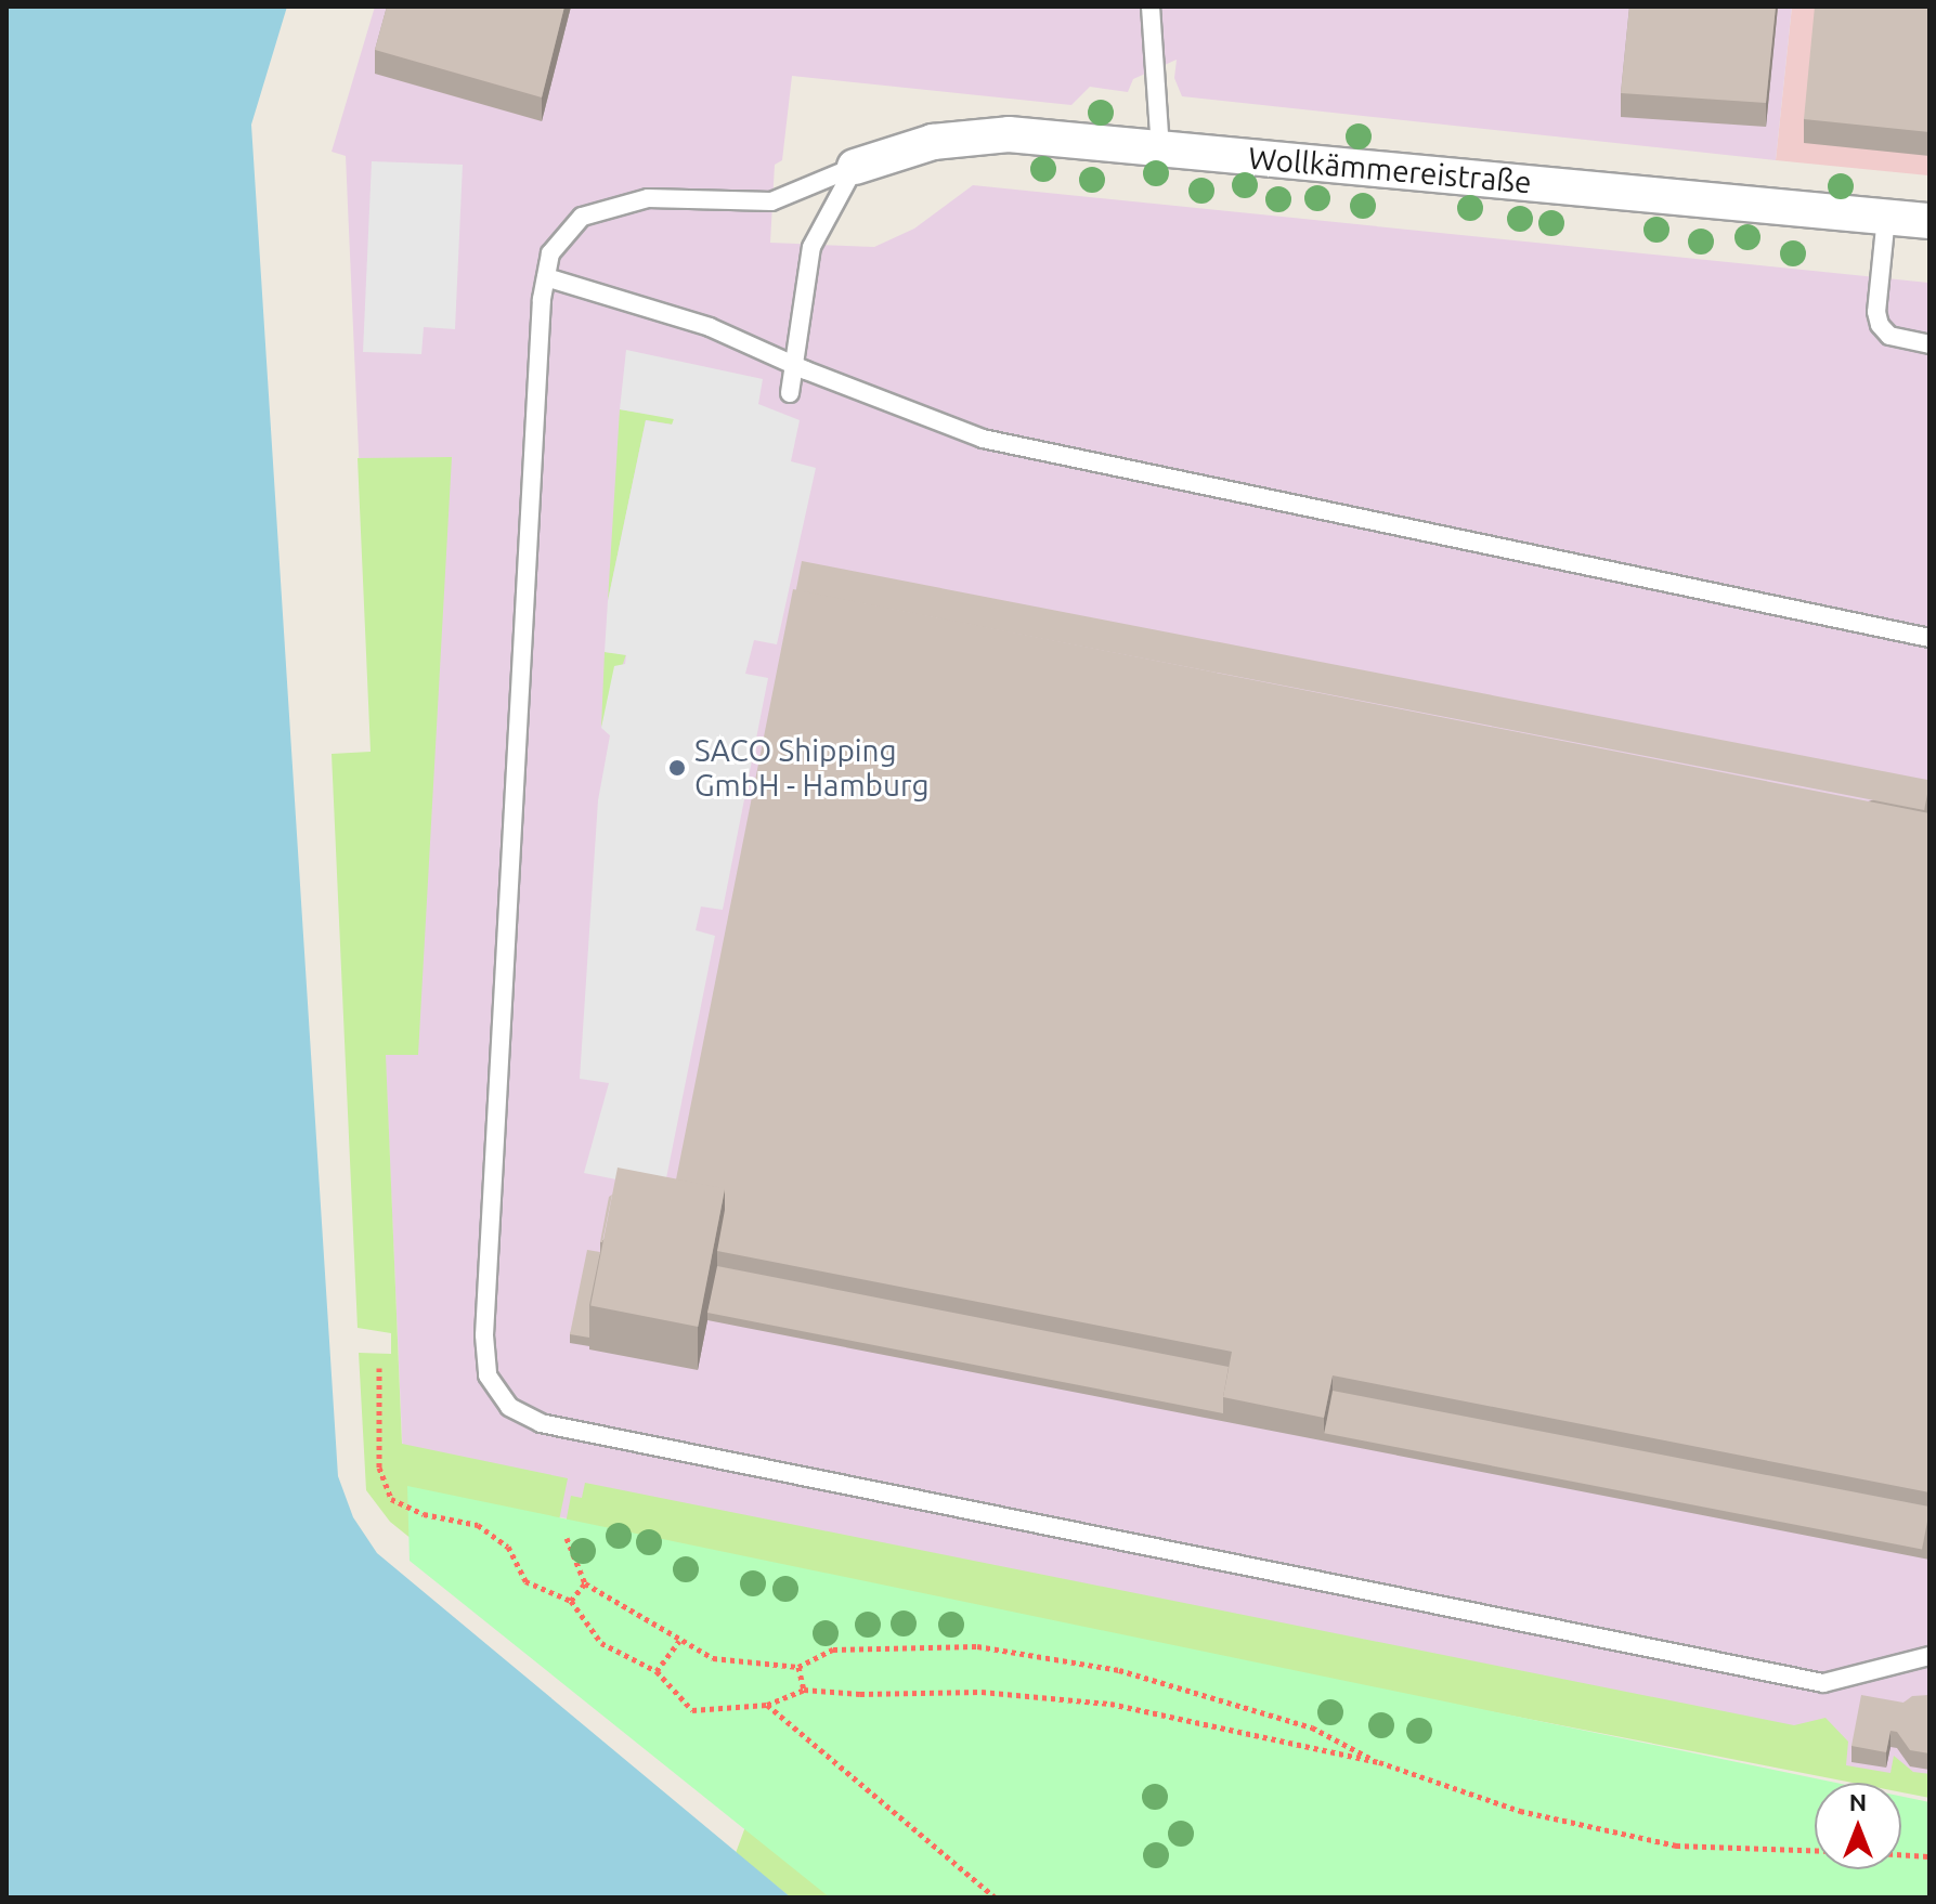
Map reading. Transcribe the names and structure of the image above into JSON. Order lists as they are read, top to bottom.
{
  "streets": {
    "street": ["Wollkämmereistraße"]
  },
  "places": ["SACO Shipping GmbH - Hamburg"],
  "north": "top"
}
